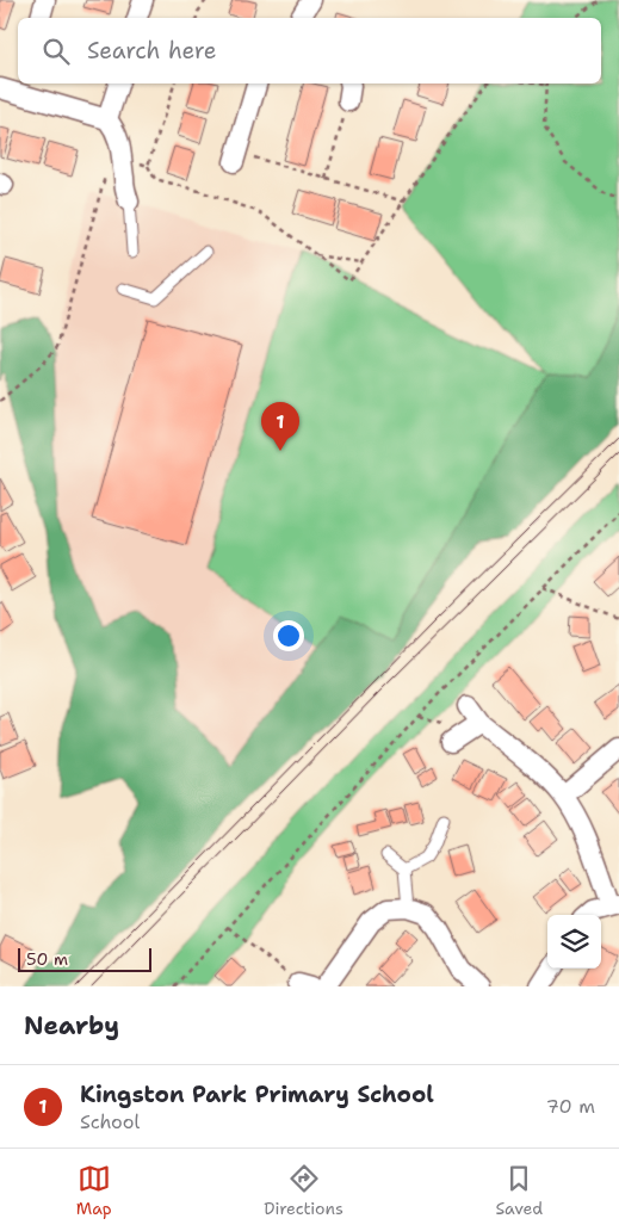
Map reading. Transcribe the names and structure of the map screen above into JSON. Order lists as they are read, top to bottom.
{
  "scale_bar": "50 m",
  "page": {
    "search": "Search here",
    "pins": "1",
    "scale": "50 m",
    "heading": "Nearby",
    "list": [
      {
        "mark": "1",
        "name": "Kingston Park Primary School",
        "note": "School",
        "value": "70 m"
      }
    ],
    "nav": ["Map", "Directions", "Saved"]
  }
}
